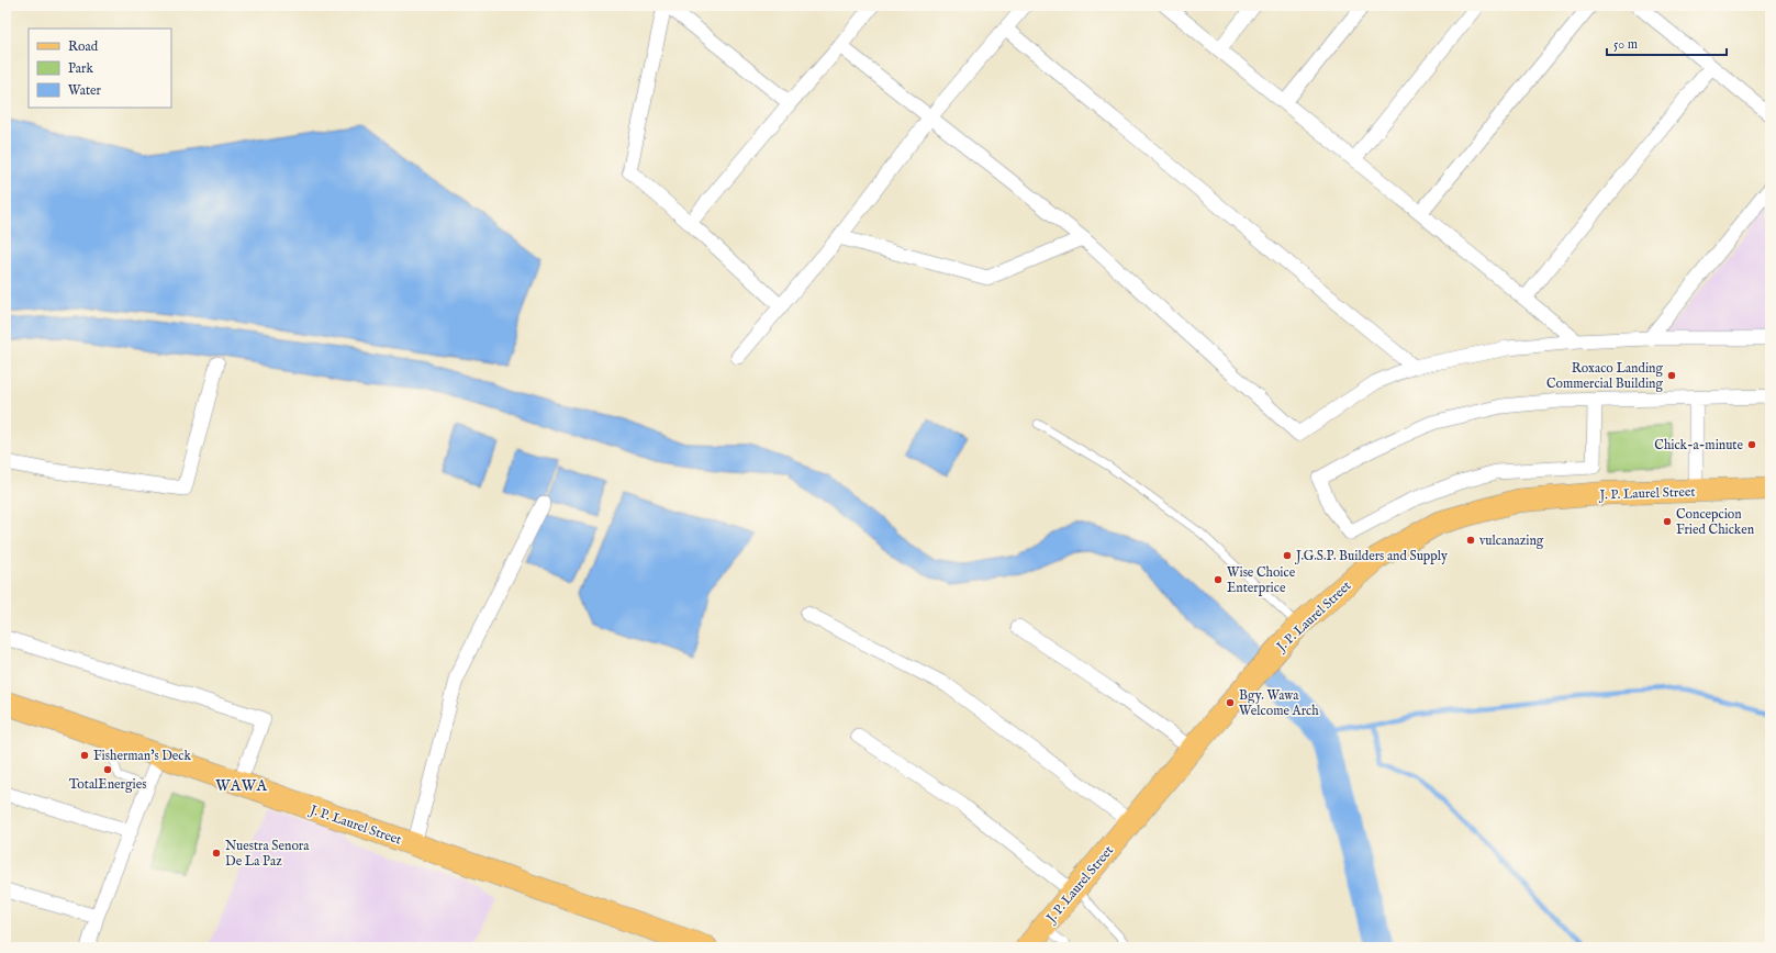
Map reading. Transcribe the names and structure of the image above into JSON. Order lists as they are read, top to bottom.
{
  "streets": {
    "main road": ["J. P. Laurel Street"]
  },
  "districts": ["WAWA"],
  "places": [
    "Roxaco Landing Commercial Building",
    "Chick-a-minute",
    "Concepcion Fried Chicken",
    "vulcanazing",
    "J.G.S.P. Builders and Supply",
    "Wise Choice Enterprice",
    "Bgy. Wawa Welcome Arch",
    "Fisherman's Deck",
    "TotalEnergies",
    "Nuestra Senora De La Paz"
  ],
  "legend": ["Road", "Park", "Water"],
  "scale_bar": "50 m"
}
